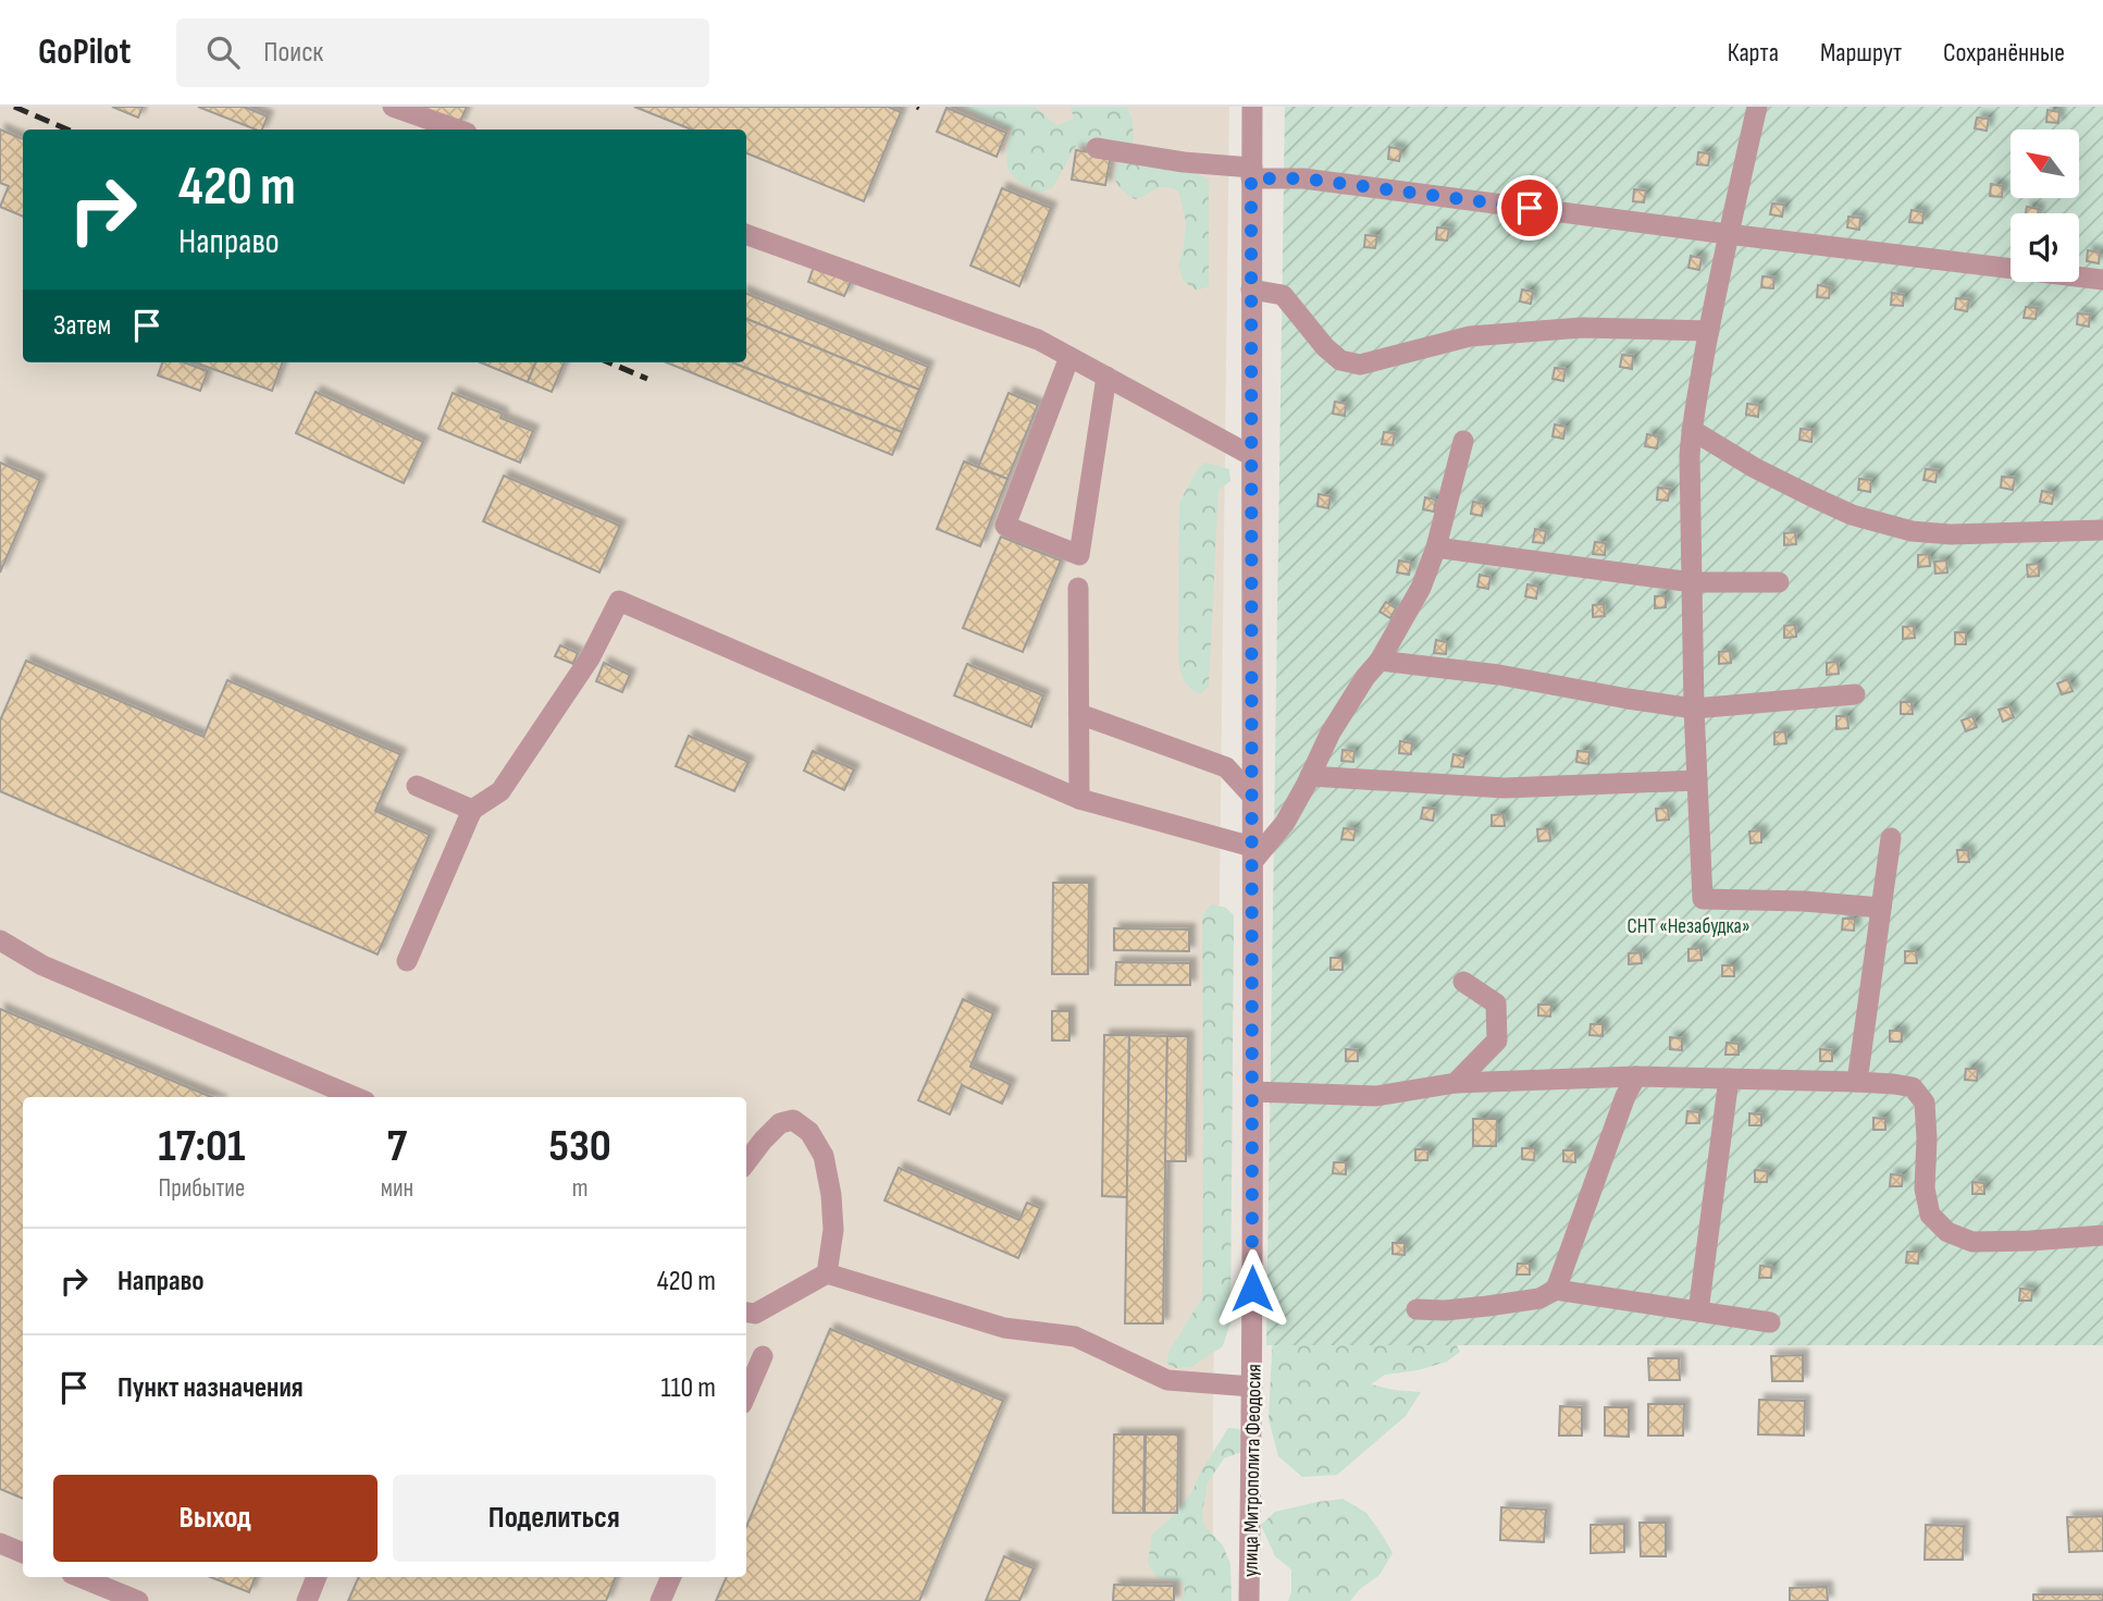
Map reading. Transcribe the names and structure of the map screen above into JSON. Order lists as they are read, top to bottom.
{
  "streets": {
    "street": ["улица Митрополита Феодосия"]
  },
  "parks": ["СНТ «Незабудка»"],
  "north": "top left",
  "page": {
    "header": "GoPilot",
    "search": "Поиск",
    "nav": ["Карта", "Маршрут", "Сохранённые"],
    "turn": ["420 m", "Направо"],
    "then": "Затем",
    "eta": [
      "17:01",
      "Прибытие",
      "7",
      "мин",
      "530",
      "m"
    ],
    "list": [
      {
        "name": "Направо",
        "value": "420 m"
      },
      {
        "name": "Пункт назначения",
        "value": "110 m"
      }
    ],
    "buttons": ["Выход", "Поделиться"]
  }
}
